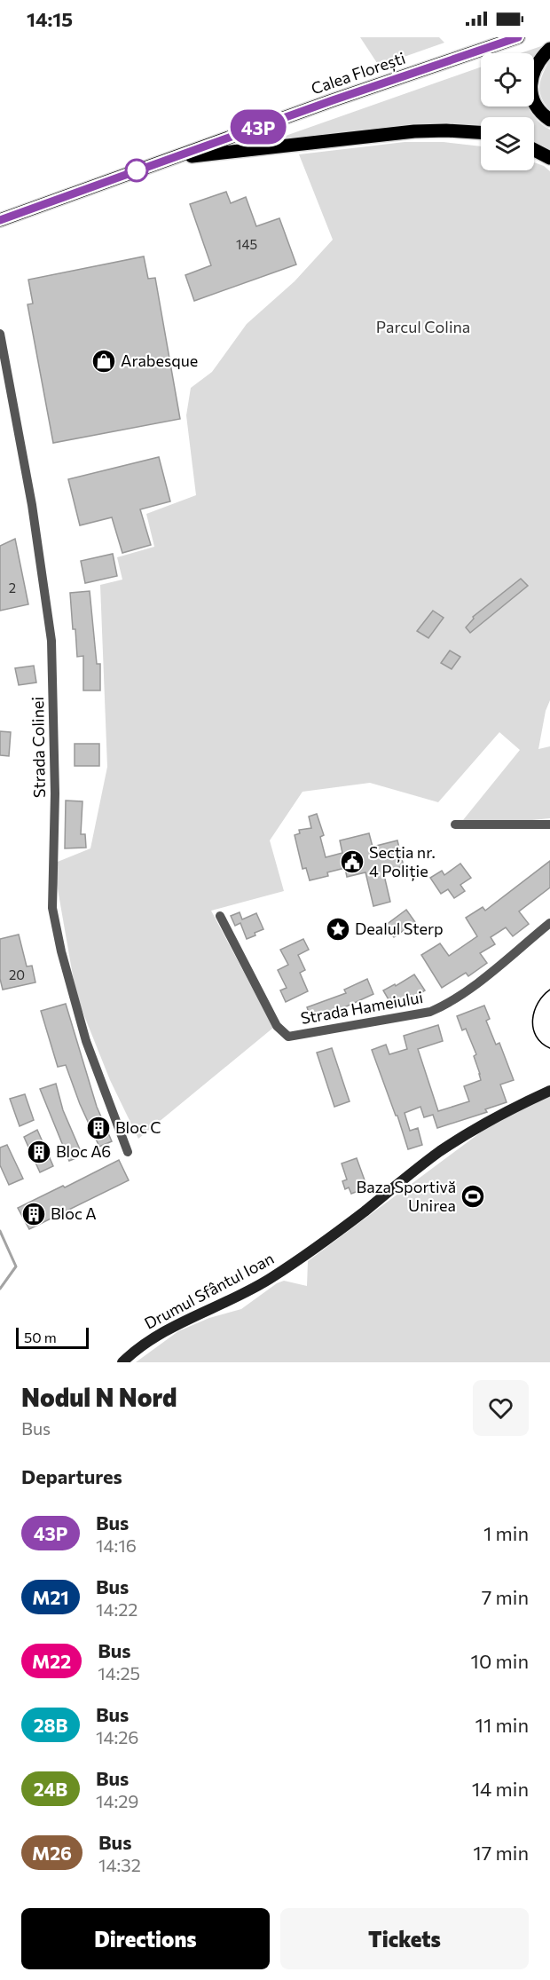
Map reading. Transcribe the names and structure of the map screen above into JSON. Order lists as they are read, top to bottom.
{
  "streets": {
    "main road": ["Calea Florești", "Drumul Sfântul Ioan"],
    "street": ["Strada Colinei", "Strada Hameiului"]
  },
  "parks": ["Parcul Colina"],
  "places": {
    "shop": ["Arabesque"],
    "public building": ["Secția nr. 4 Poliție"],
    "place": ["Dealul Sterp"],
    "building": ["Bloc C", "Bloc A6", "Bloc A"],
    "sports": ["Baza Sportivă Unirea"]
  },
  "lines": ["bus line 43P"],
  "house_numbers": ["145", "2", "20"],
  "scale_bar": "50 m",
  "page": {
    "status": "14:15",
    "on_map": "43P",
    "scale": "50 m",
    "heading": [
      ["Nodul N Nord", "Bus"],
      "Departures"
    ],
    "list": [
      {
        "mark": "43P",
        "name": "Bus",
        "note": "14:16",
        "value": "1 min"
      },
      {
        "mark": "M21",
        "name": "Bus",
        "note": "14:22",
        "value": "7 min"
      },
      {
        "mark": "M22",
        "name": "Bus",
        "note": "14:25",
        "value": "10 min"
      },
      {
        "mark": "28B",
        "name": "Bus",
        "note": "14:26",
        "value": "11 min"
      },
      {
        "mark": "24B",
        "name": "Bus",
        "note": "14:29",
        "value": "14 min"
      },
      {
        "mark": "M26",
        "name": "Bus",
        "note": "14:32",
        "value": "17 min"
      }
    ],
    "buttons": ["Directions", "Tickets"]
  }
}
